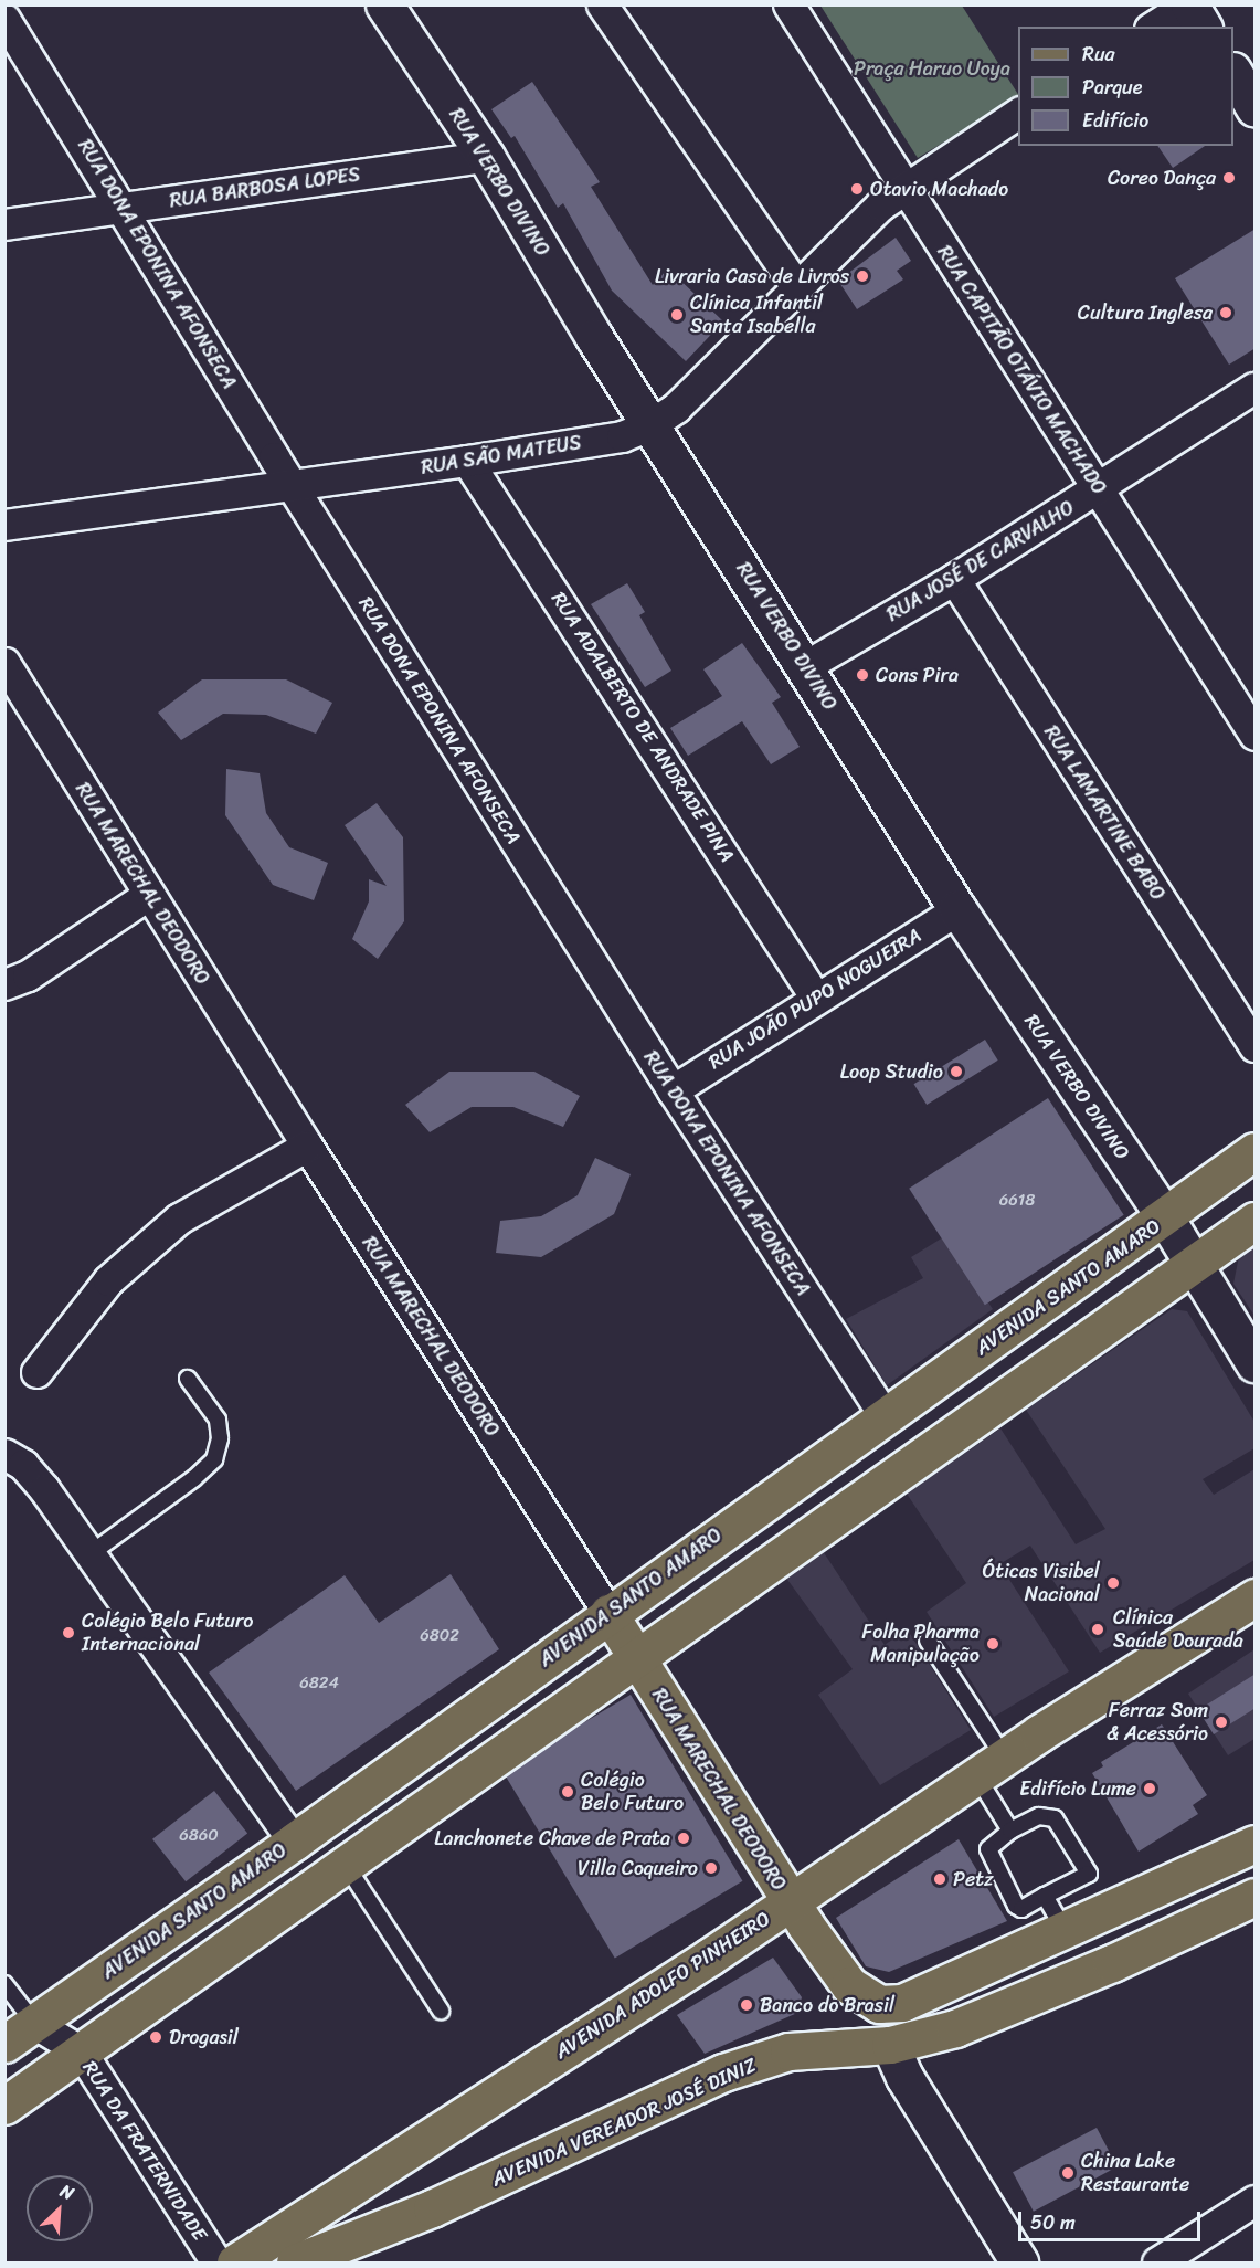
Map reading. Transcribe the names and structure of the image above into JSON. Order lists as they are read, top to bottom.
{
  "streets": {
    "main road": [
      "RUA MARECHAL DEODORO",
      "AVENIDA SANTO AMARO",
      "AVENIDA ADOLFO PINHEIRO",
      "AVENIDA VEREADOR JOSÉ DINIZ"
    ],
    "street": [
      "RUA VERBO DIVINO",
      "RUA BARBOSA LOPES",
      "RUA DONA EPONINA AFONSECA",
      "RUA CAPITÃO OTÁVIO MACHADO",
      "RUA SÃO MATEUS",
      "RUA JOSÉ DE CARVALHO",
      "RUA ADALBERTO DE ANDRADE PINA",
      "RUA LAMARTINE BABO",
      "RUA JOÃO PUPO NOGUEIRA",
      "RUA DA FRATERNIDADE"
    ]
  },
  "crossings": [
    ["RUA VERBO DIVINO", "RUA BARBOSA LOPES"],
    ["RUA VERBO DIVINO", "RUA SÃO MATEUS"],
    ["RUA VERBO DIVINO", "RUA JOSÉ DE CARVALHO"],
    ["RUA VERBO DIVINO", "RUA JOÃO PUPO NOGUEIRA"],
    ["RUA VERBO DIVINO", "AVENIDA SANTO AMARO"],
    ["RUA BARBOSA LOPES", "RUA DONA EPONINA AFONSECA"],
    ["RUA DONA EPONINA AFONSECA", "RUA SÃO MATEUS"],
    ["RUA DONA EPONINA AFONSECA", "RUA JOÃO PUPO NOGUEIRA"],
    ["RUA DONA EPONINA AFONSECA", "AVENIDA SANTO AMARO"],
    ["RUA CAPITÃO OTÁVIO MACHADO", "RUA SÃO MATEUS"],
    ["RUA CAPITÃO OTÁVIO MACHADO", "RUA JOSÉ DE CARVALHO"],
    ["RUA SÃO MATEUS", "RUA ADALBERTO DE ANDRADE PINA"],
    ["RUA JOSÉ DE CARVALHO", "RUA LAMARTINE BABO"],
    ["RUA ADALBERTO DE ANDRADE PINA", "RUA JOÃO PUPO NOGUEIRA"],
    ["RUA MARECHAL DEODORO", "AVENIDA SANTO AMARO"],
    ["RUA MARECHAL DEODORO", "AVENIDA ADOLFO PINHEIRO"],
    ["AVENIDA SANTO AMARO", "RUA DA FRATERNIDADE"]
  ],
  "parks": ["Praça Haruo Uoya"],
  "places": [
    "Coreo Dança",
    "Otavio Machado",
    "Livraria Casa de Livros",
    "Cultura Inglesa",
    "Clínica Infantil Santa Isabella",
    "Cons Pira",
    "Loop Studio",
    "Óticas Visibel Nacional",
    "Clínica Saúde Dourada",
    "Colégio Belo Futuro Internacional",
    "Folha Pharma Manipulação",
    "Ferraz Som & Acessório",
    "Edifício Lume",
    "Colégio Belo Futuro",
    "Lanchonete Chave de Prata",
    "Villa Coqueiro",
    "Petz",
    "Banco do Brasil",
    "Drogasil",
    "China Lake Restaurante"
  ],
  "house_numbers": [
    "6618",
    "6802",
    "6824",
    "6860"
  ],
  "legend": ["Rua", "Parque", "Edifício"],
  "scale_bar": "50 m",
  "north": "top right"
}
